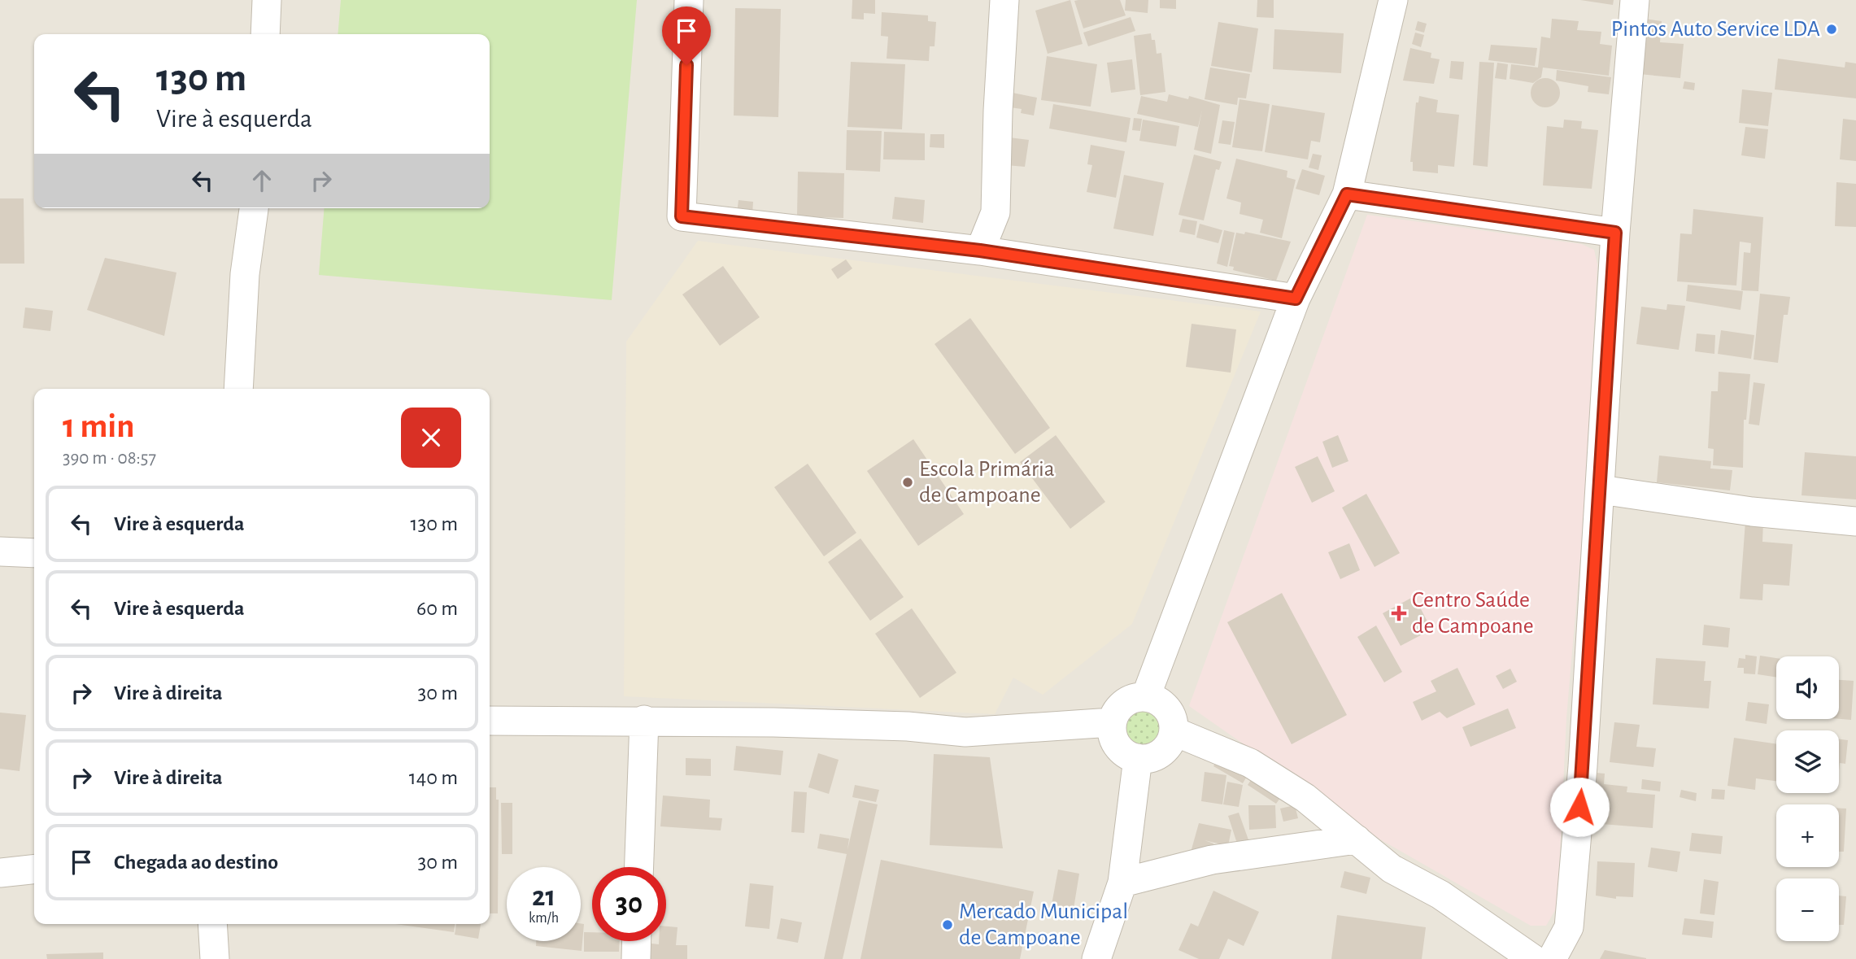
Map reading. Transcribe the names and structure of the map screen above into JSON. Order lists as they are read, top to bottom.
{
  "places": {
    "other": ["Pintos Auto Service LDA", "Escola Primária de Campoane", "Mercado Municipal de Campoane"],
    "health": ["Centro Saúde de Campoane"]
  },
  "page": {
    "turn": ["130 m", "Vire à esquerda"],
    "heading": ["1 min", "390 m · 08:57"],
    "list": [
      {
        "name": "Vire à esquerda",
        "value": "130 m"
      },
      {
        "name": "Vire à esquerda",
        "value": "60 m"
      },
      {
        "name": "Vire à direita",
        "value": "30 m"
      },
      {
        "name": "Vire à direita",
        "value": "140 m"
      },
      {
        "name": "Chegada ao destino",
        "value": "30 m"
      }
    ],
    "map_buttons": ["+", "−"],
    "speed": "21 km/h",
    "limit": "30"
  }
}
